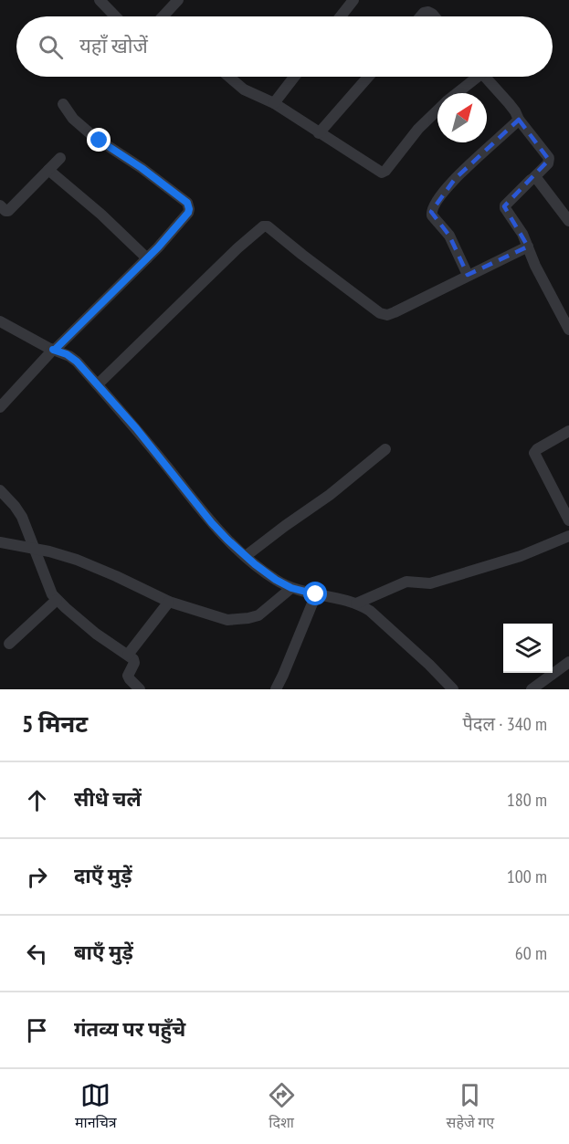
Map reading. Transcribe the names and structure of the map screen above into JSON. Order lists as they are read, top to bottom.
{
  "north": "top right",
  "page": {
    "search": "यहाँ खोजें",
    "heading": ["5 मिनट", "पैदल · 340 m"],
    "list": [
      ["सीधे चलें", "180 m"],
      ["दाएँ मुड़ें", "100 m"],
      ["बाएँ मुड़ें", "60 m"],
      "गंतव्य पर पहुँचे"
    ],
    "nav": ["मानचित्र", "दिशा", "सहेजे गए"]
  }
}
